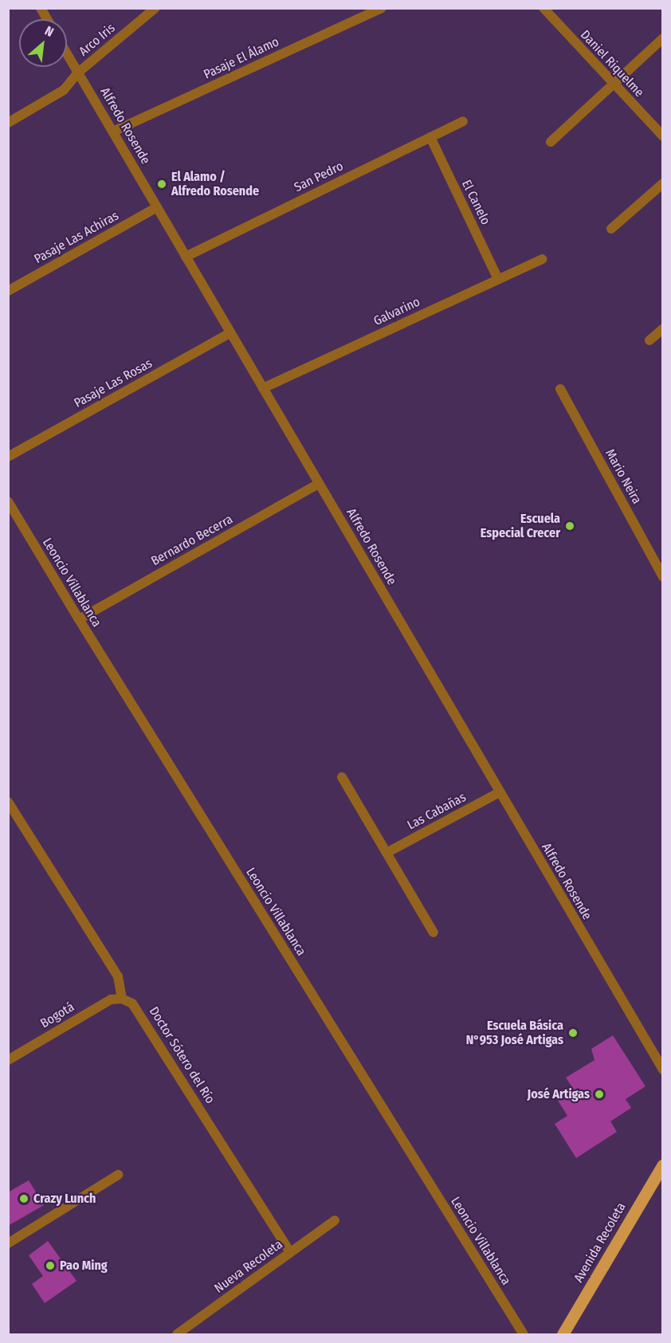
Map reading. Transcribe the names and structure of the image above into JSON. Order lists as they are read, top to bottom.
{
  "streets": {
    "main road": ["Avenida Recoleta"],
    "street": [
      "Arco Iris",
      "Pasaje El Álamo",
      "Daniel Riquelme",
      "Alfredo Rosende",
      "San Pedro",
      "El Canelo",
      "Pasaje Las Achiras",
      "Galvarino",
      "Pasaje Las Rosas",
      "Mario Neira",
      "Bernardo Becerra",
      "Leoncio Villablanca",
      "Las Cabañas",
      "Bogotá",
      "Doctor Sótero del Río",
      "Nueva Recoleta"
    ]
  },
  "crossings": [
    ["Arco Iris", "Alfredo Rosende"],
    ["Pasaje El Álamo", "Alfredo Rosende"],
    ["Alfredo Rosende", "San Pedro"],
    ["Alfredo Rosende", "Pasaje Las Achiras"],
    ["Alfredo Rosende", "Galvarino"],
    ["Alfredo Rosende", "Pasaje Las Rosas"],
    ["Alfredo Rosende", "Bernardo Becerra"],
    ["Alfredo Rosende", "Las Cabañas"],
    ["San Pedro", "El Canelo"],
    ["El Canelo", "Galvarino"],
    ["Bernardo Becerra", "Leoncio Villablanca"],
    ["Bogotá", "Doctor Sótero del Río"],
    ["Doctor Sótero del Río", "Nueva Recoleta"]
  ],
  "places": [
    "El Alamo / Alfredo Rosende",
    "Escuela Especial Crecer",
    "Escuela Básica N°953 José Artigas",
    "José Artigas",
    "Crazy Lunch",
    "Pao Ming"
  ],
  "north": "top right"
}
